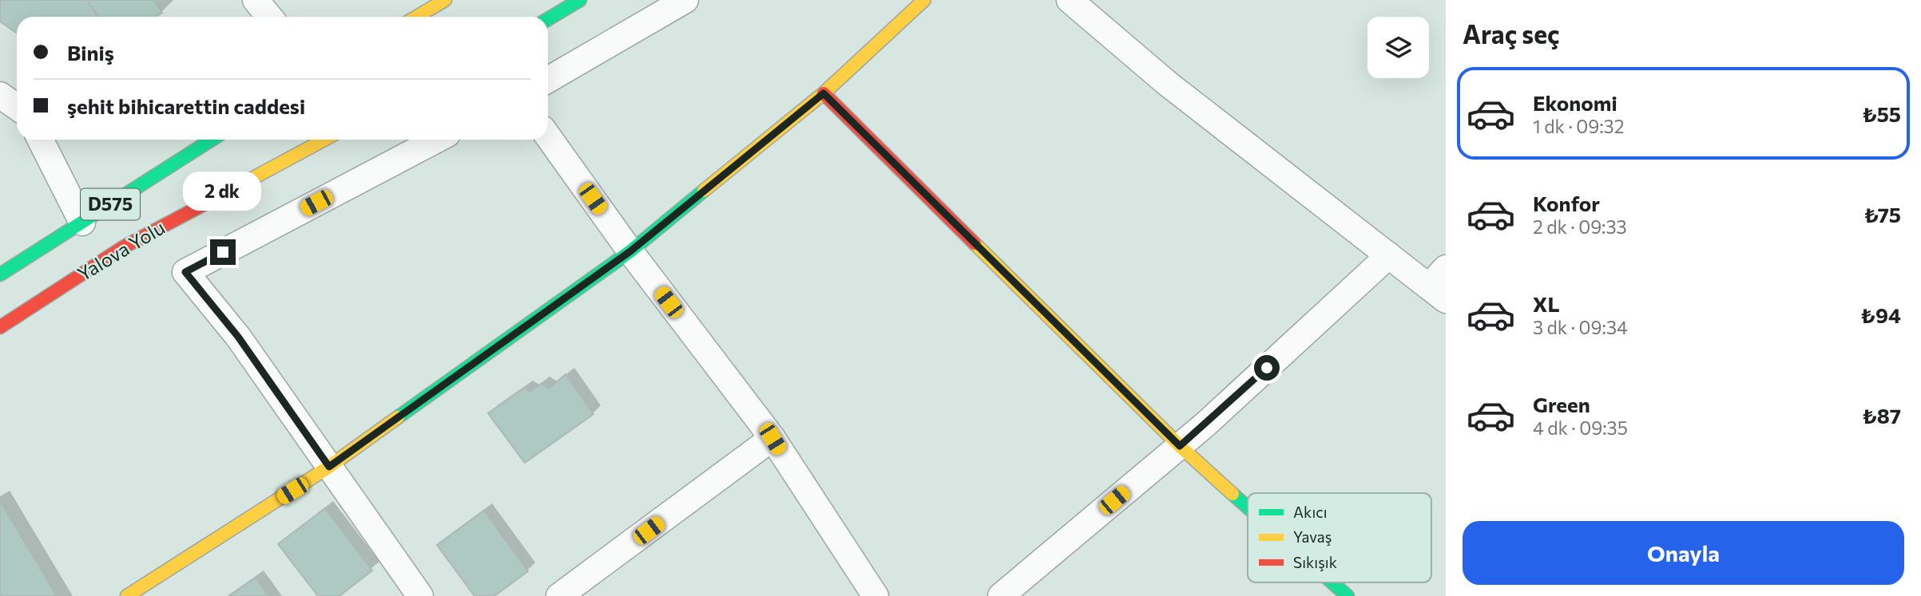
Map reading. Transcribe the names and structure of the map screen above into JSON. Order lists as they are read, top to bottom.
{
  "streets": {
    "main road": ["D575", "Yalova Yolu"]
  },
  "legend": ["Akıcı", "Yavaş", "Sıkışık"],
  "page": {
    "heading": "Araç seç",
    "banner": ["Biniş", "şehit bihicarettin caddesi"],
    "list": [
      {
        "name": "Ekonomi",
        "note": "1 dk · 09:32",
        "value": "₺55"
      },
      {
        "name": "Konfor",
        "note": "2 dk · 09:33",
        "value": "₺75"
      },
      {
        "name": "XL",
        "note": "3 dk · 09:34",
        "value": "₺94"
      },
      {
        "name": "Green",
        "note": "4 dk · 09:35",
        "value": "₺87"
      }
    ],
    "bubble": "2 dk",
    "buttons": "Onayla"
  }
}
